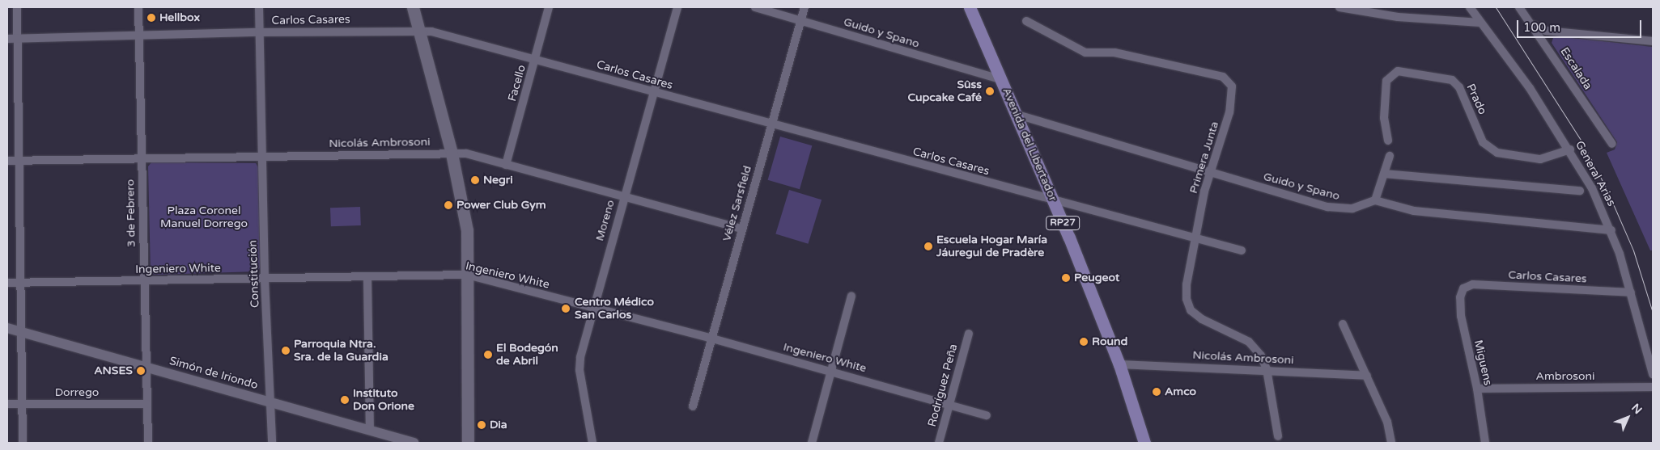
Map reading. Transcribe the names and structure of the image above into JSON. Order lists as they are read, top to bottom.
{
  "streets": {
    "main road": ["Avenida del Libertador", "RP27"],
    "street": [
      "Carlos Casares",
      "Guido y Spano",
      "Escalada",
      "Facello",
      "Prado",
      "Nicolás Ambrosoni",
      "Primera Junta",
      "General Arias",
      "Vélez Sarsfield",
      "3 de Febrero",
      "Moreno",
      "Ingeniero White",
      "Constitución",
      "Miguens",
      "Simón de Iriondo",
      "Ambrosoni",
      "Rodríguez Peña",
      "Dorrego"
    ]
  },
  "crossings": [
    ["Carlos Casares", "Facello"],
    ["Carlos Casares", "Avenida del Libertador"],
    ["Carlos Casares", "Primera Junta"],
    ["Carlos Casares", "General Arias"],
    ["Carlos Casares", "Vélez Sarsfield"],
    ["Carlos Casares", "3 de Febrero"],
    ["Carlos Casares", "Moreno"],
    ["Carlos Casares", "Constitución"],
    ["Carlos Casares", "Miguens"],
    ["Guido y Spano", "Avenida del Libertador"],
    ["Guido y Spano", "Primera Junta"],
    ["Guido y Spano", "Vélez Sarsfield"],
    ["Facello", "Nicolás Ambrosoni"],
    ["Prado", "General Arias"],
    ["Nicolás Ambrosoni", "Avenida del Libertador"],
    ["Nicolás Ambrosoni", "Primera Junta"],
    ["Nicolás Ambrosoni", "Vélez Sarsfield"],
    ["Nicolás Ambrosoni", "3 de Febrero"],
    ["Nicolás Ambrosoni", "Moreno"],
    ["Nicolás Ambrosoni", "Constitución"],
    ["Vélez Sarsfield", "Ingeniero White"],
    ["3 de Febrero", "Ingeniero White"],
    ["3 de Febrero", "Simón de Iriondo"],
    ["3 de Febrero", "Dorrego"],
    ["Moreno", "Ingeniero White"],
    ["Ingeniero White", "Constitución"],
    ["Ingeniero White", "Rodríguez Peña"],
    ["Constitución", "Simón de Iriondo"],
    ["Miguens", "Ambrosoni"]
  ],
  "parks": ["Plaza Coronel Manuel Dorrego"],
  "places": [
    "Hellbox",
    "Sûss Cupcake Café",
    "Negri",
    "Power Club Gym",
    "Escuela Hogar María Jáuregui de Pradère",
    "Peugeot",
    "Centro Médico San Carlos",
    "Round",
    "Parroquia Ntra. Sra. de la Guardia",
    "El Bodegón de Abril",
    "ANSES",
    "Amco",
    "Instituto Don Orione",
    "Dia"
  ],
  "scale_bar": "100 m",
  "north": "top right"
}
